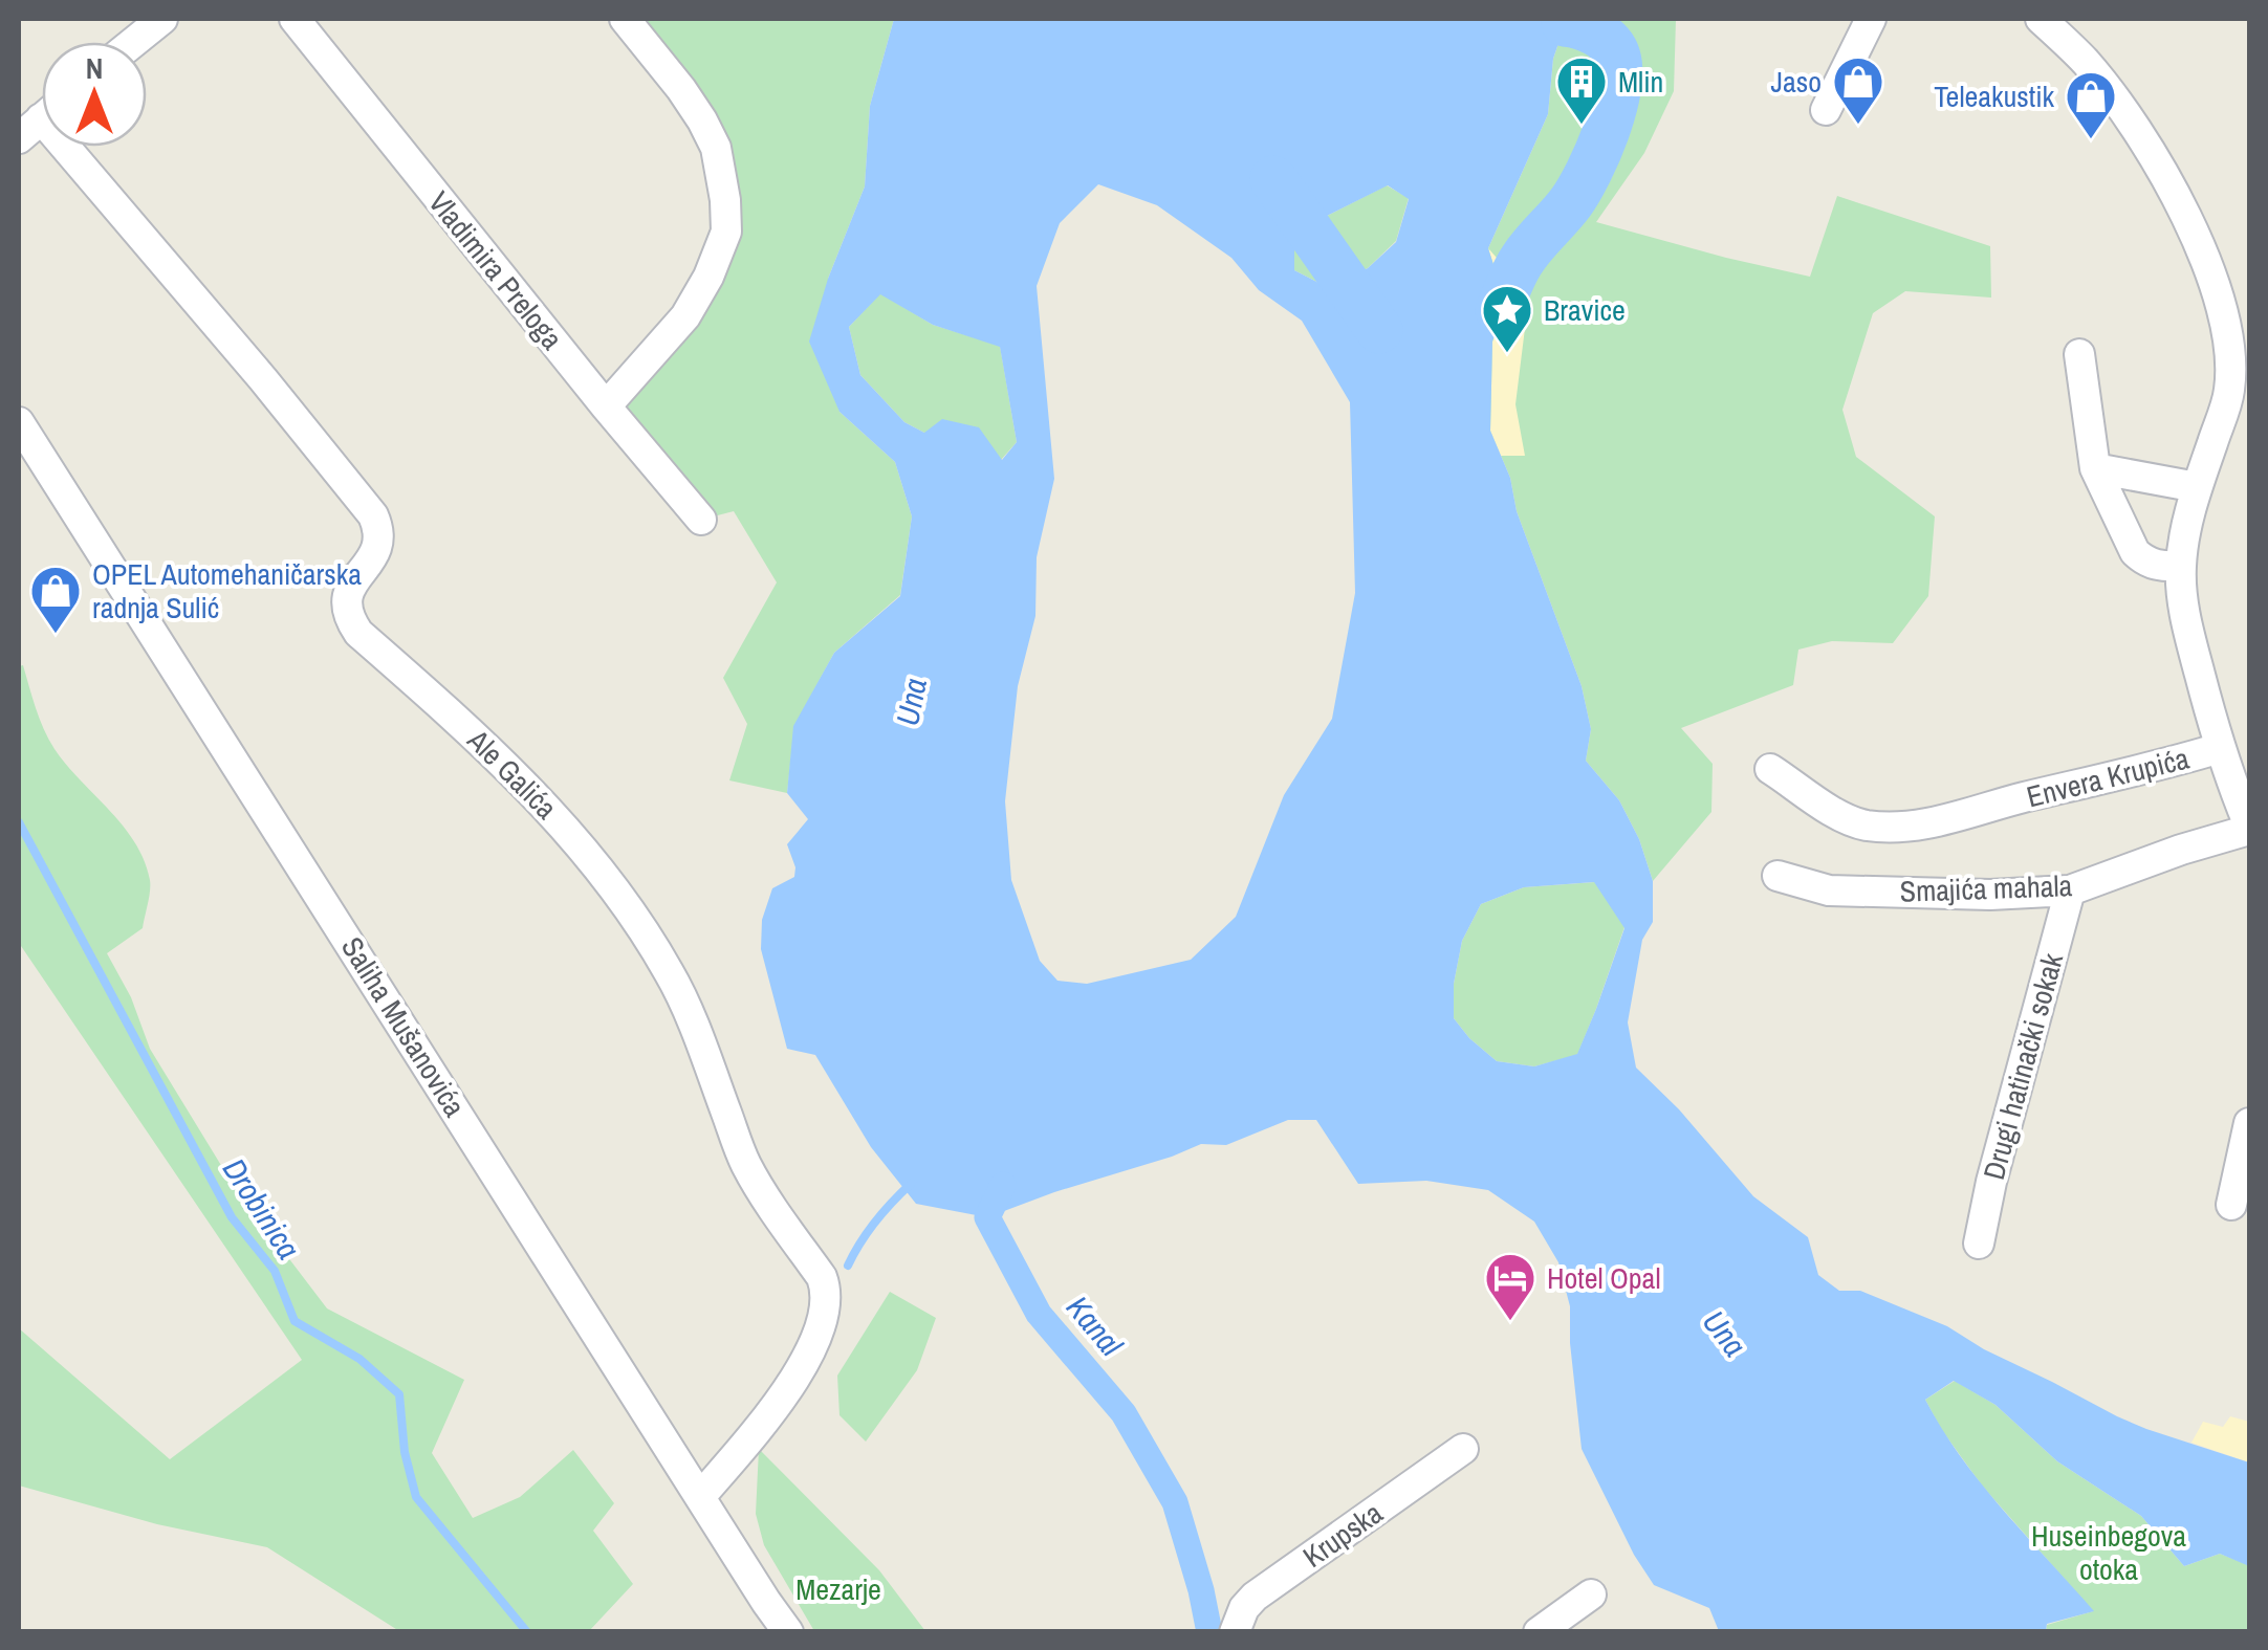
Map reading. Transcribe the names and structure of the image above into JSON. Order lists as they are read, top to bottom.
{
  "streets": {
    "street": [
      "Vladimira Preloga",
      "Ale Galića",
      "Envera Krupića",
      "Smajića mahala",
      "Saliha Mušanovića",
      "Drugi hatinački sokak",
      "Krupska"
    ]
  },
  "crossings": [
    ["Ale Galića", "Saliha Mušanovića"],
    ["Smajića mahala", "Drugi hatinački sokak"]
  ],
  "water": ["Una", "Drobinica", "Kanal"],
  "parks": ["Huseinbegova otoka", "Mezarje"],
  "places": {
    "building": ["Mlin"],
    "shop": ["Jaso", "Teleakustik", "OPEL Automehaničarska radnja Sulić"],
    "place": ["Bravice"],
    "hotel": ["Hotel Opal"]
  },
  "north": "top"
}
